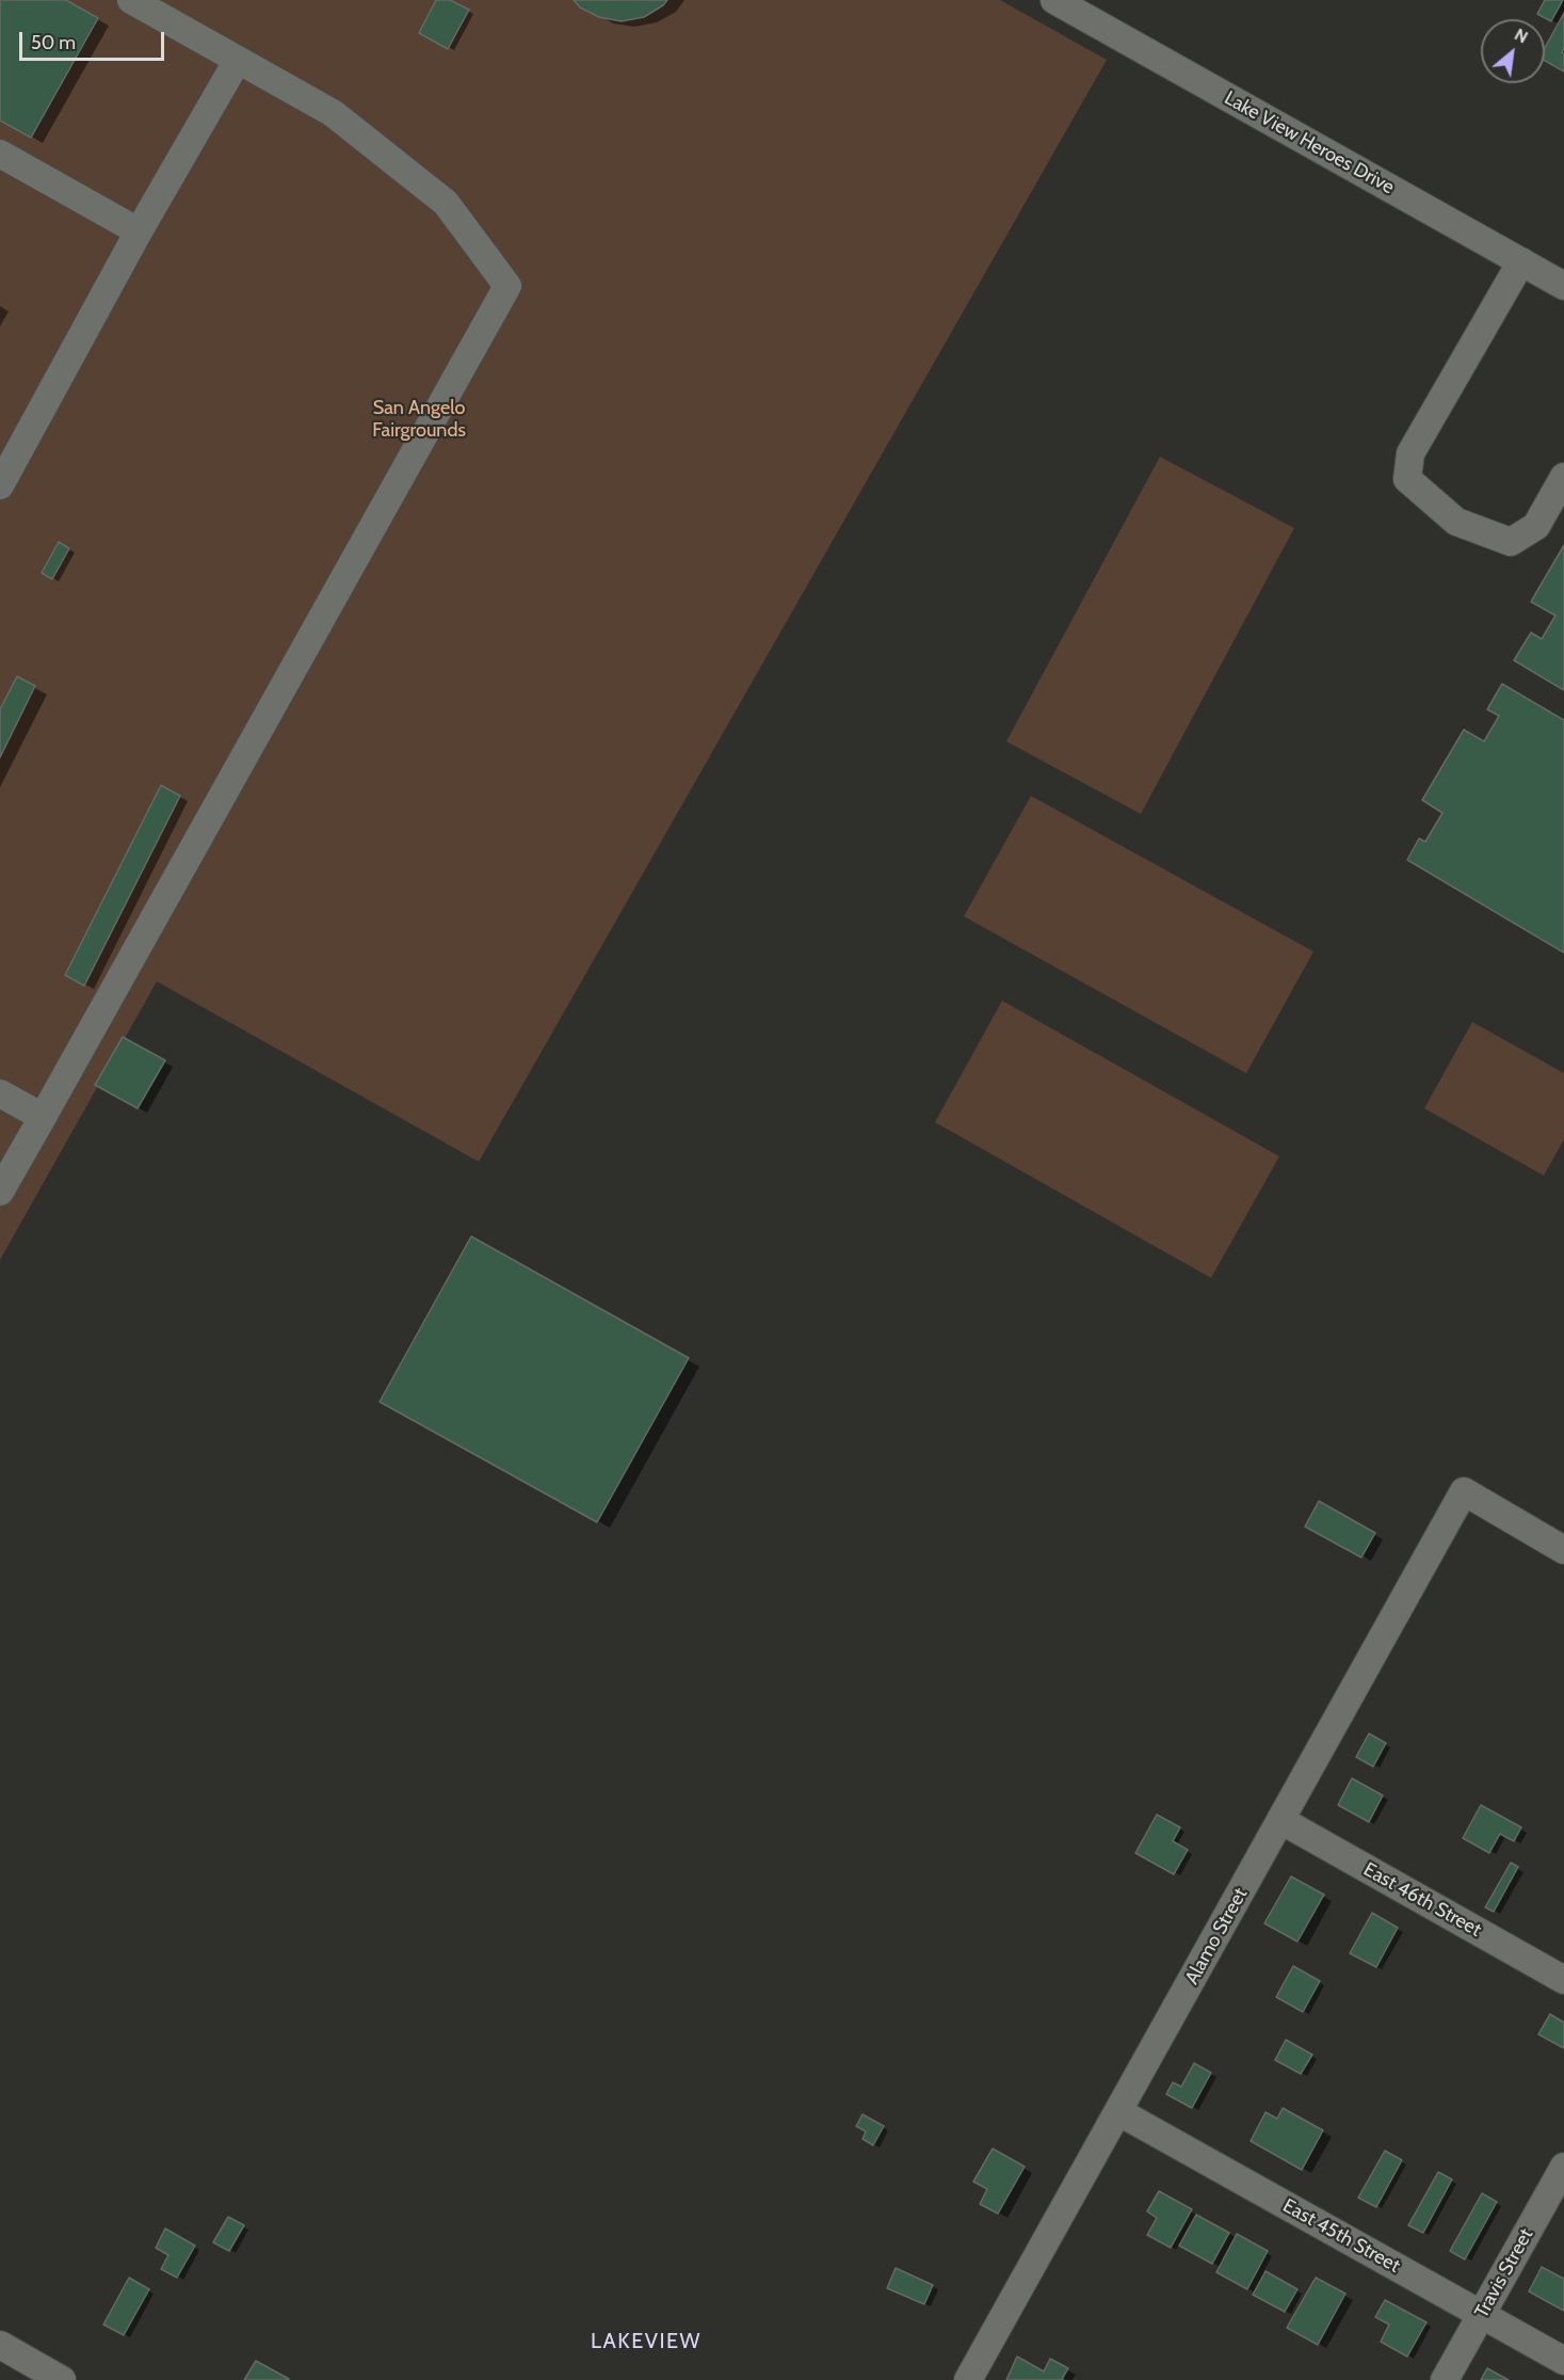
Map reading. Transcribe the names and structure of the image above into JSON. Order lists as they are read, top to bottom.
{
  "streets": {
    "street": [
      "Lake View Heroes Drive",
      "East 46th Street",
      "Alamo Street",
      "East 45th Street",
      "Travis Street"
    ]
  },
  "crossings": [
    ["East 46th Street", "Alamo Street"],
    ["Alamo Street", "East 45th Street"],
    ["East 45th Street", "Travis Street"]
  ],
  "districts": ["LAKEVIEW"],
  "parks": ["San Angelo Fairgrounds"],
  "scale_bar": "50 m",
  "north": "top right"
}
